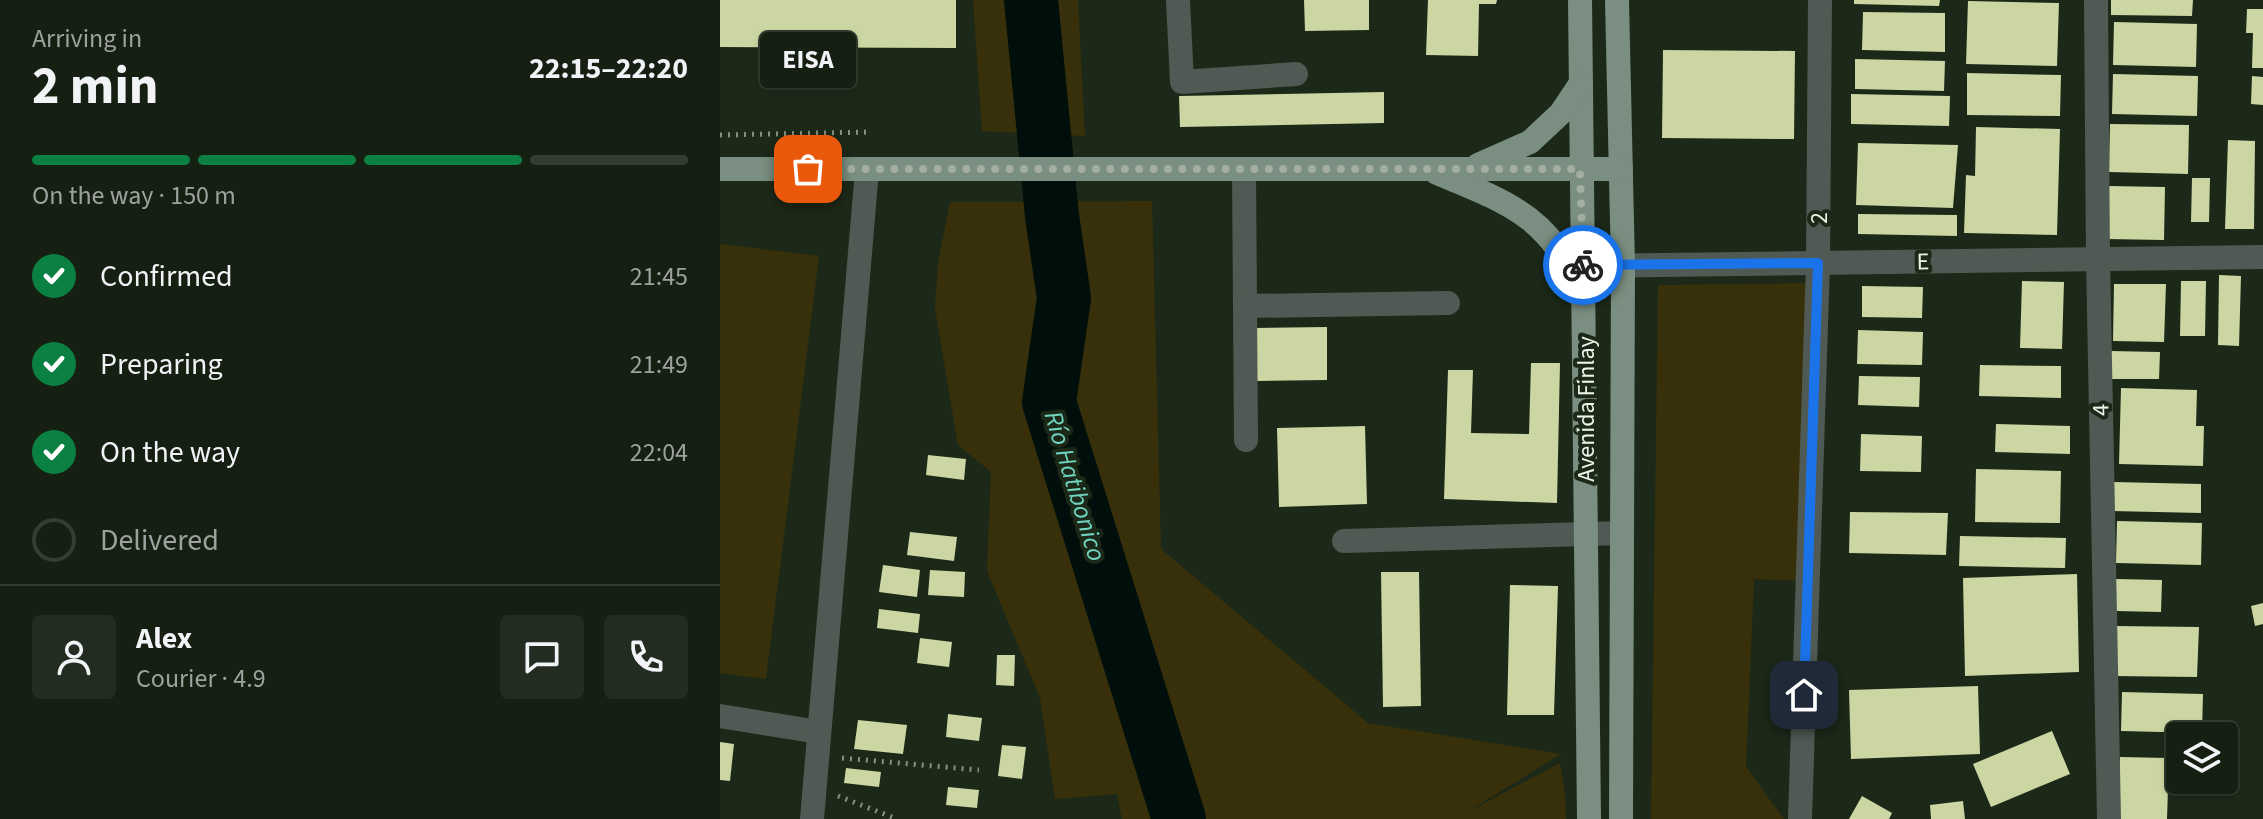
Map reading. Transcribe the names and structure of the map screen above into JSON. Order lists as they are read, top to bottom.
{
  "streets": {
    "main road": ["Avenida Finlay"],
    "street": ["2", "E", "4"]
  },
  "crossings": [
    ["2", "E"],
    ["E", "Avenida Finlay"],
    ["E", "4"]
  ],
  "water": ["Río Hatibonico"],
  "places": ["EISA"],
  "page": {
    "heading": ["2 min", "Arriving in", "22:15–22:20"],
    "panel": ["Alex", "Courier · 4.9"],
    "bubble": "EISA",
    "bar": "On the way · 150 m",
    "list": [
      ["Confirmed", "21:45"],
      ["Preparing", "21:49"],
      ["On the way", "22:04"],
      "Delivered"
    ]
  }
}
